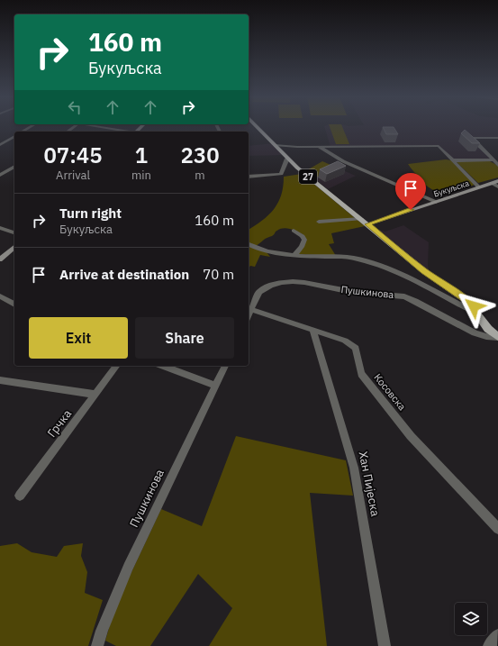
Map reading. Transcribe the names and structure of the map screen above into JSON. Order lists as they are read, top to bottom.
{
  "streets": {
    "main road": ["27", "Букуљска"],
    "street": [
      "Пушкинова",
      "Косовска",
      "Грчка",
      "Хан Пијеска"
    ]
  },
  "crossings": [
    ["27", "Букуљска"],
    ["27", "Пушкинова"],
    ["Пушкинова", "Косовска"],
    ["Косовска", "Хан Пијеска"]
  ],
  "page": {
    "turn": ["160 m", "Букуљска"],
    "eta": [
      "07:45",
      "Arrival",
      "1",
      "min",
      "230",
      "m"
    ],
    "list": [
      {
        "name": "Turn right",
        "note": "Букуљска",
        "value": "160 m"
      },
      {
        "name": "Arrive at destination",
        "value": "70 m"
      }
    ],
    "buttons": ["Exit", "Share"]
  }
}
